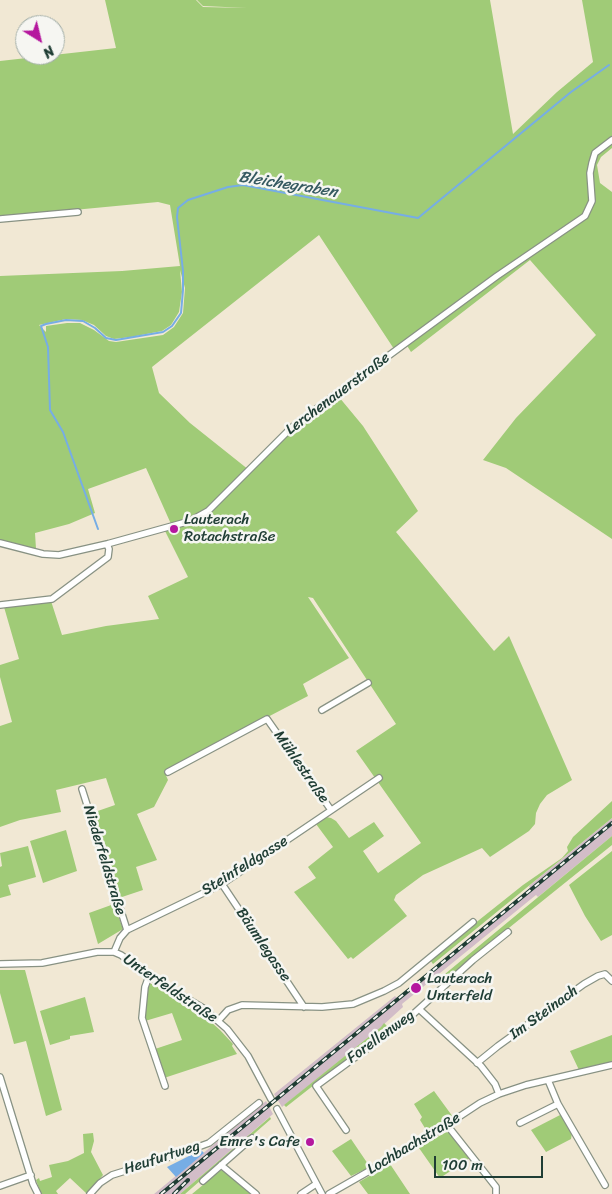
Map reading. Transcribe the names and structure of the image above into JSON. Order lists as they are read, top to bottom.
{
  "streets": {
    "street": [
      "Lerchenauerstraße",
      "Mühlestraße",
      "Niederfeldstraße",
      "Steinfeldgasse",
      "Bäumlegasse",
      "Unterfeldstraße",
      "Im Steinach",
      "Forellenweg",
      "Lochbachstraße",
      "Heufurtweg"
    ]
  },
  "crossings": [
    ["Mühlestraße", "Steinfeldgasse"],
    ["Niederfeldstraße", "Steinfeldgasse"],
    ["Steinfeldgasse", "Bäumlegasse"]
  ],
  "water": ["Bleichegraben"],
  "places": ["Lauterach Rotachstraße", "Lauterach Unterfeld", "Emre's Cafe"],
  "scale_bar": "100 m",
  "north": "bottom right"
}
